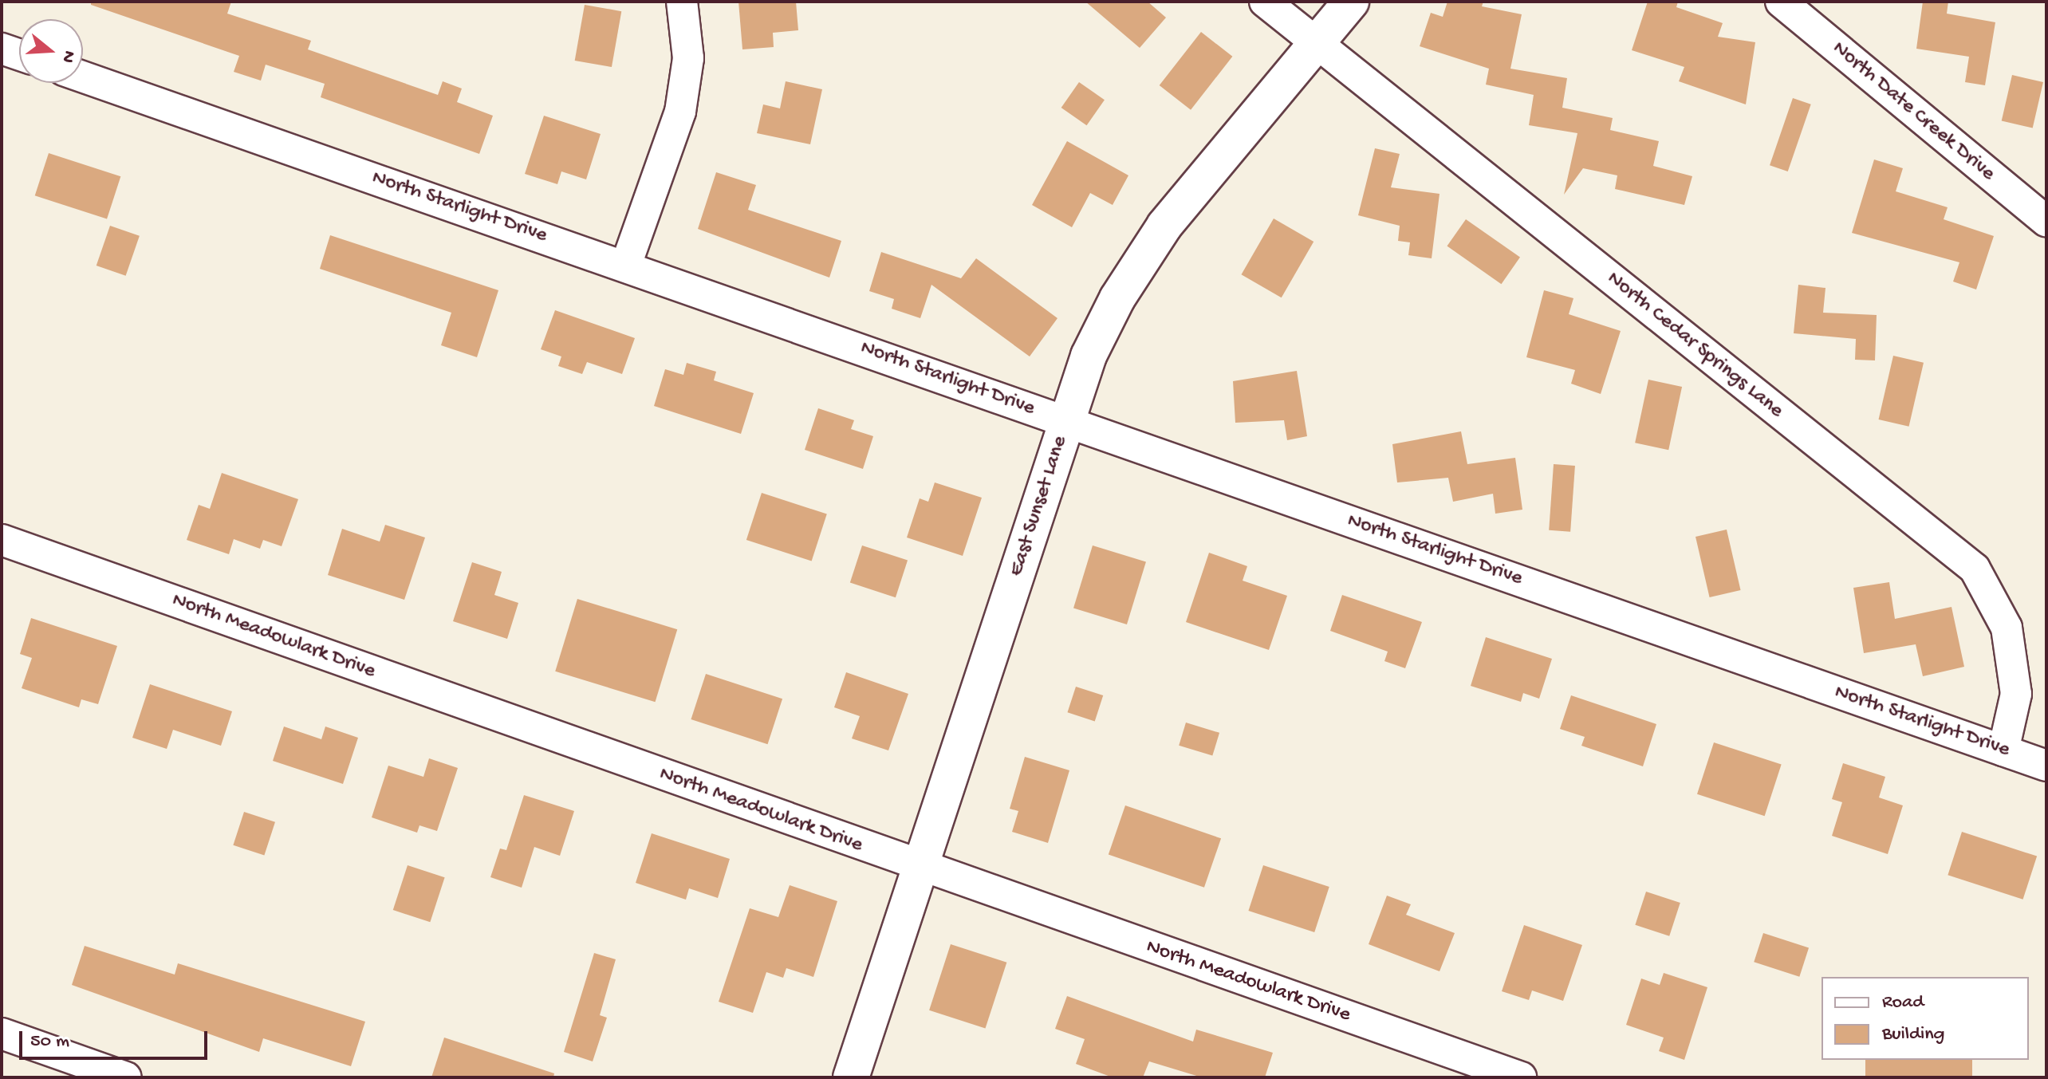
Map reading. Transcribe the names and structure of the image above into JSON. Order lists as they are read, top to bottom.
{
  "streets": {
    "street": [
      "North Date Creek Drive",
      "North Starlight Drive",
      "North Cedar Springs Lane",
      "East Sunset Lane",
      "North Meadowlark Drive"
    ]
  },
  "crossings": [
    ["North Starlight Drive", "North Cedar Springs Lane"],
    ["North Starlight Drive", "East Sunset Lane"],
    ["North Cedar Springs Lane", "East Sunset Lane"],
    ["East Sunset Lane", "North Meadowlark Drive"]
  ],
  "legend": ["Road", "Building"],
  "scale_bar": "50 m",
  "north": "right"
}
